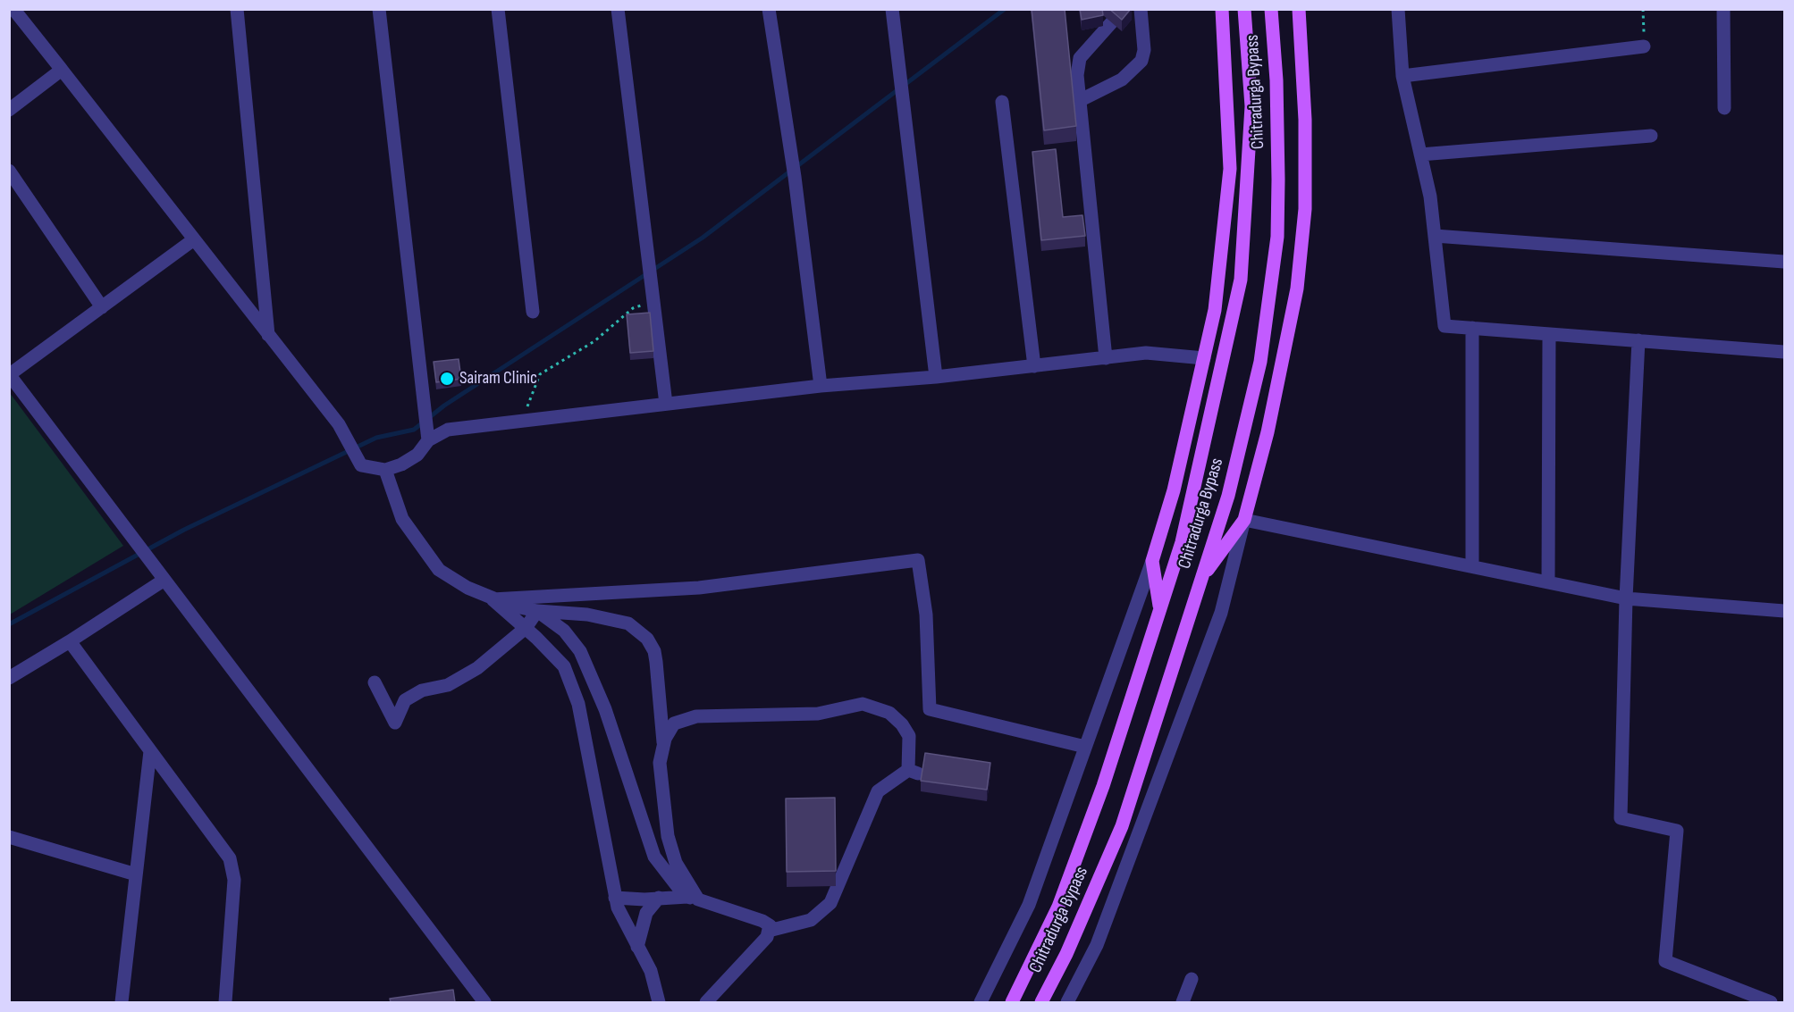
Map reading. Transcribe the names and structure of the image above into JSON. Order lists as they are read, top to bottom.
{
  "streets": {
    "main road": ["Chitradurga Bypass"]
  },
  "places": ["Sairam Clinic"]
}
